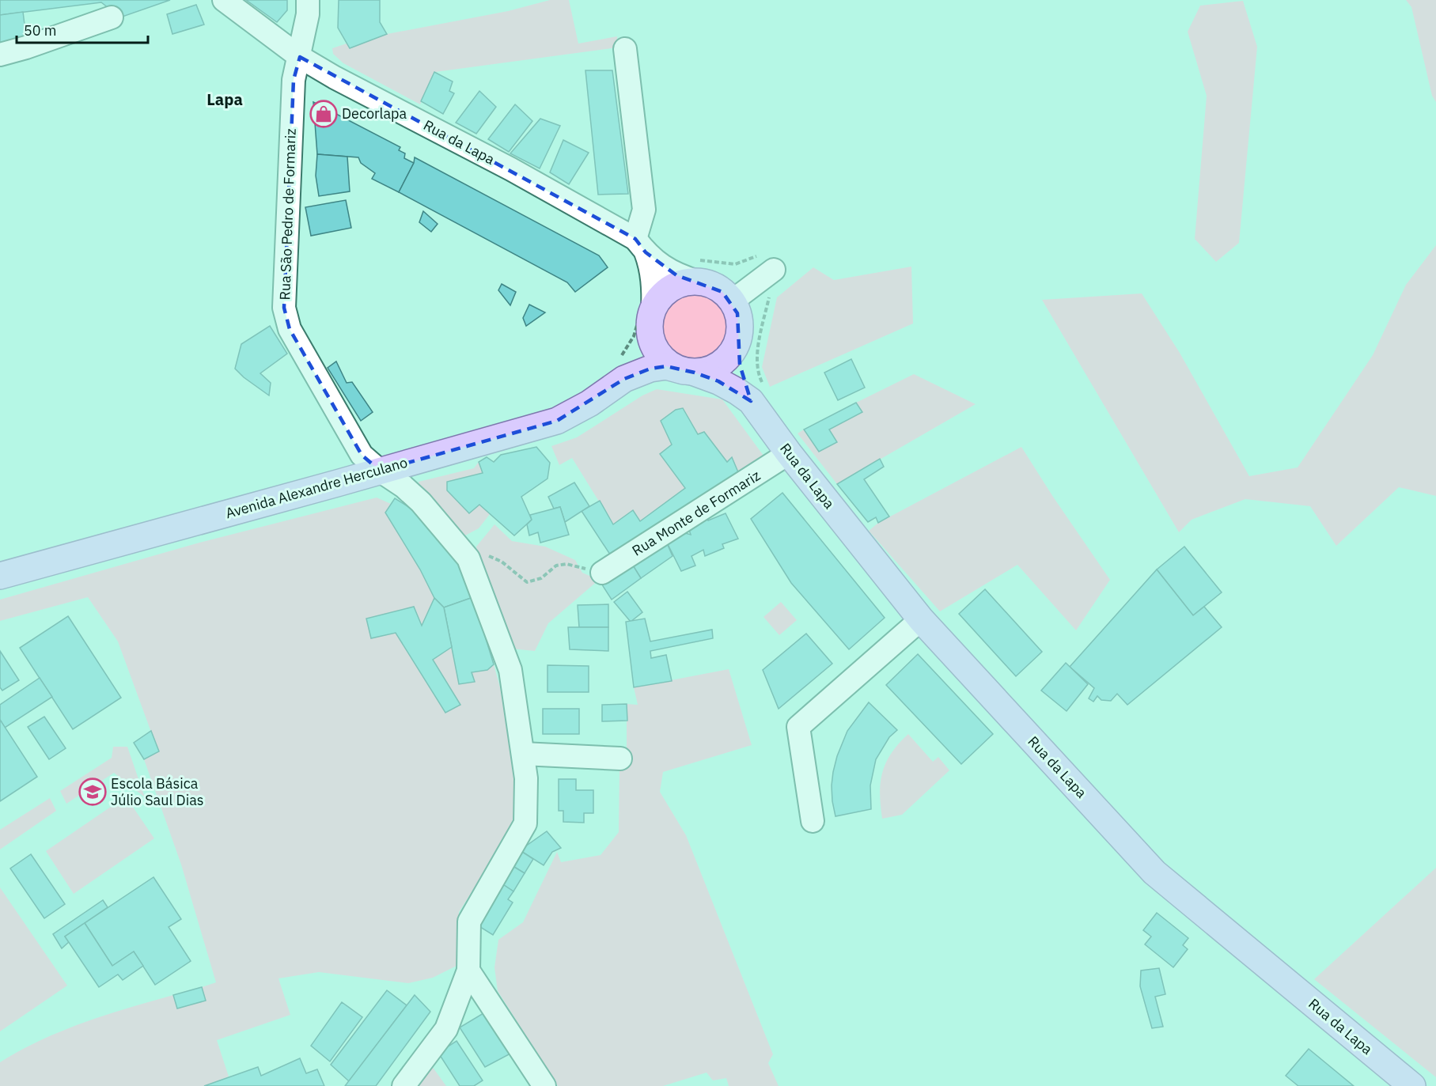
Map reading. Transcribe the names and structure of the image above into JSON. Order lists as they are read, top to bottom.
{
  "streets": {
    "main road": ["Rua da Lapa", "Avenida Alexandre Herculano"],
    "street": ["Rua São Pedro de Formariz", "Rua Monte de Formariz"]
  },
  "crossings": [
    ["Rua da Lapa", "Rua São Pedro de Formariz"],
    ["Rua da Lapa", "Avenida Alexandre Herculano"],
    ["Rua da Lapa", "Rua Monte de Formariz"],
    ["Rua São Pedro de Formariz", "Avenida Alexandre Herculano"]
  ],
  "districts": ["Lapa"],
  "places": {
    "shop": ["Decorlapa"],
    "school or university": ["Escola Básica Júlio Saul Dias"]
  },
  "scale_bar": "50 m"
}
